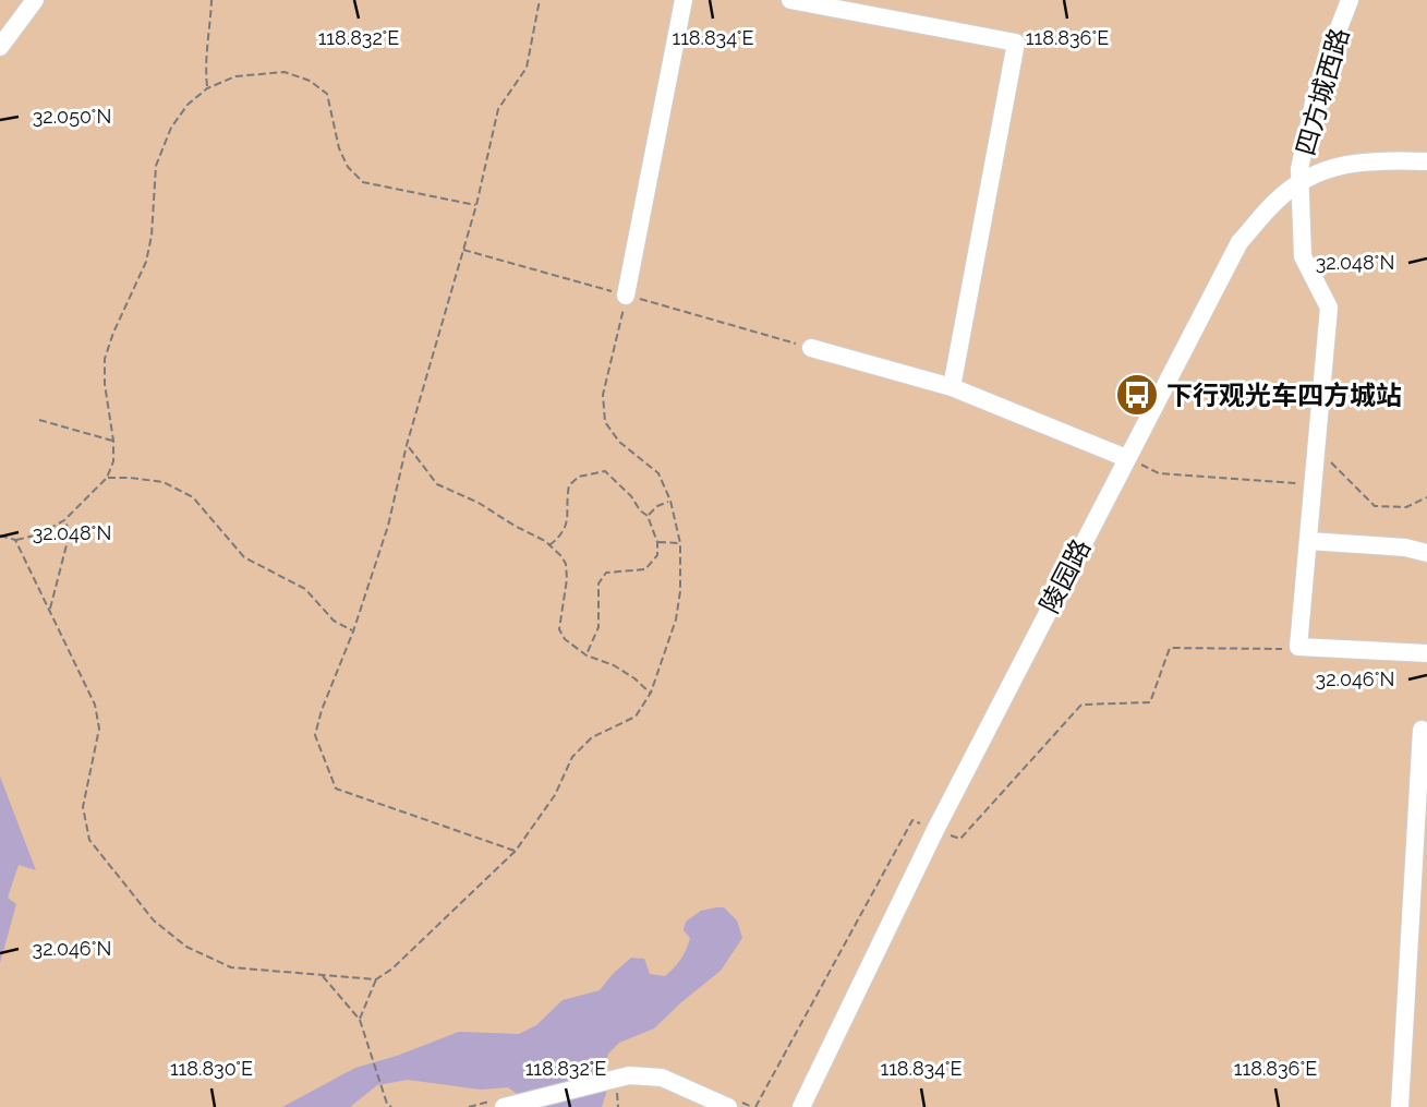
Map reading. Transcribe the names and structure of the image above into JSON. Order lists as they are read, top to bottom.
{
  "streets": {
    "street": ["四方城西路", "陵园路"]
  },
  "crossings": [
    ["四方城西路", "陵园路"]
  ],
  "places": {
    "bus stop": ["下行观光车四方城站"]
  },
  "coordinates": [
    "118.832°E",
    "118.834°E",
    "118.836°E",
    "32.050°N",
    "32.048°N",
    "32.046°N",
    "118.830°E"
  ]
}
